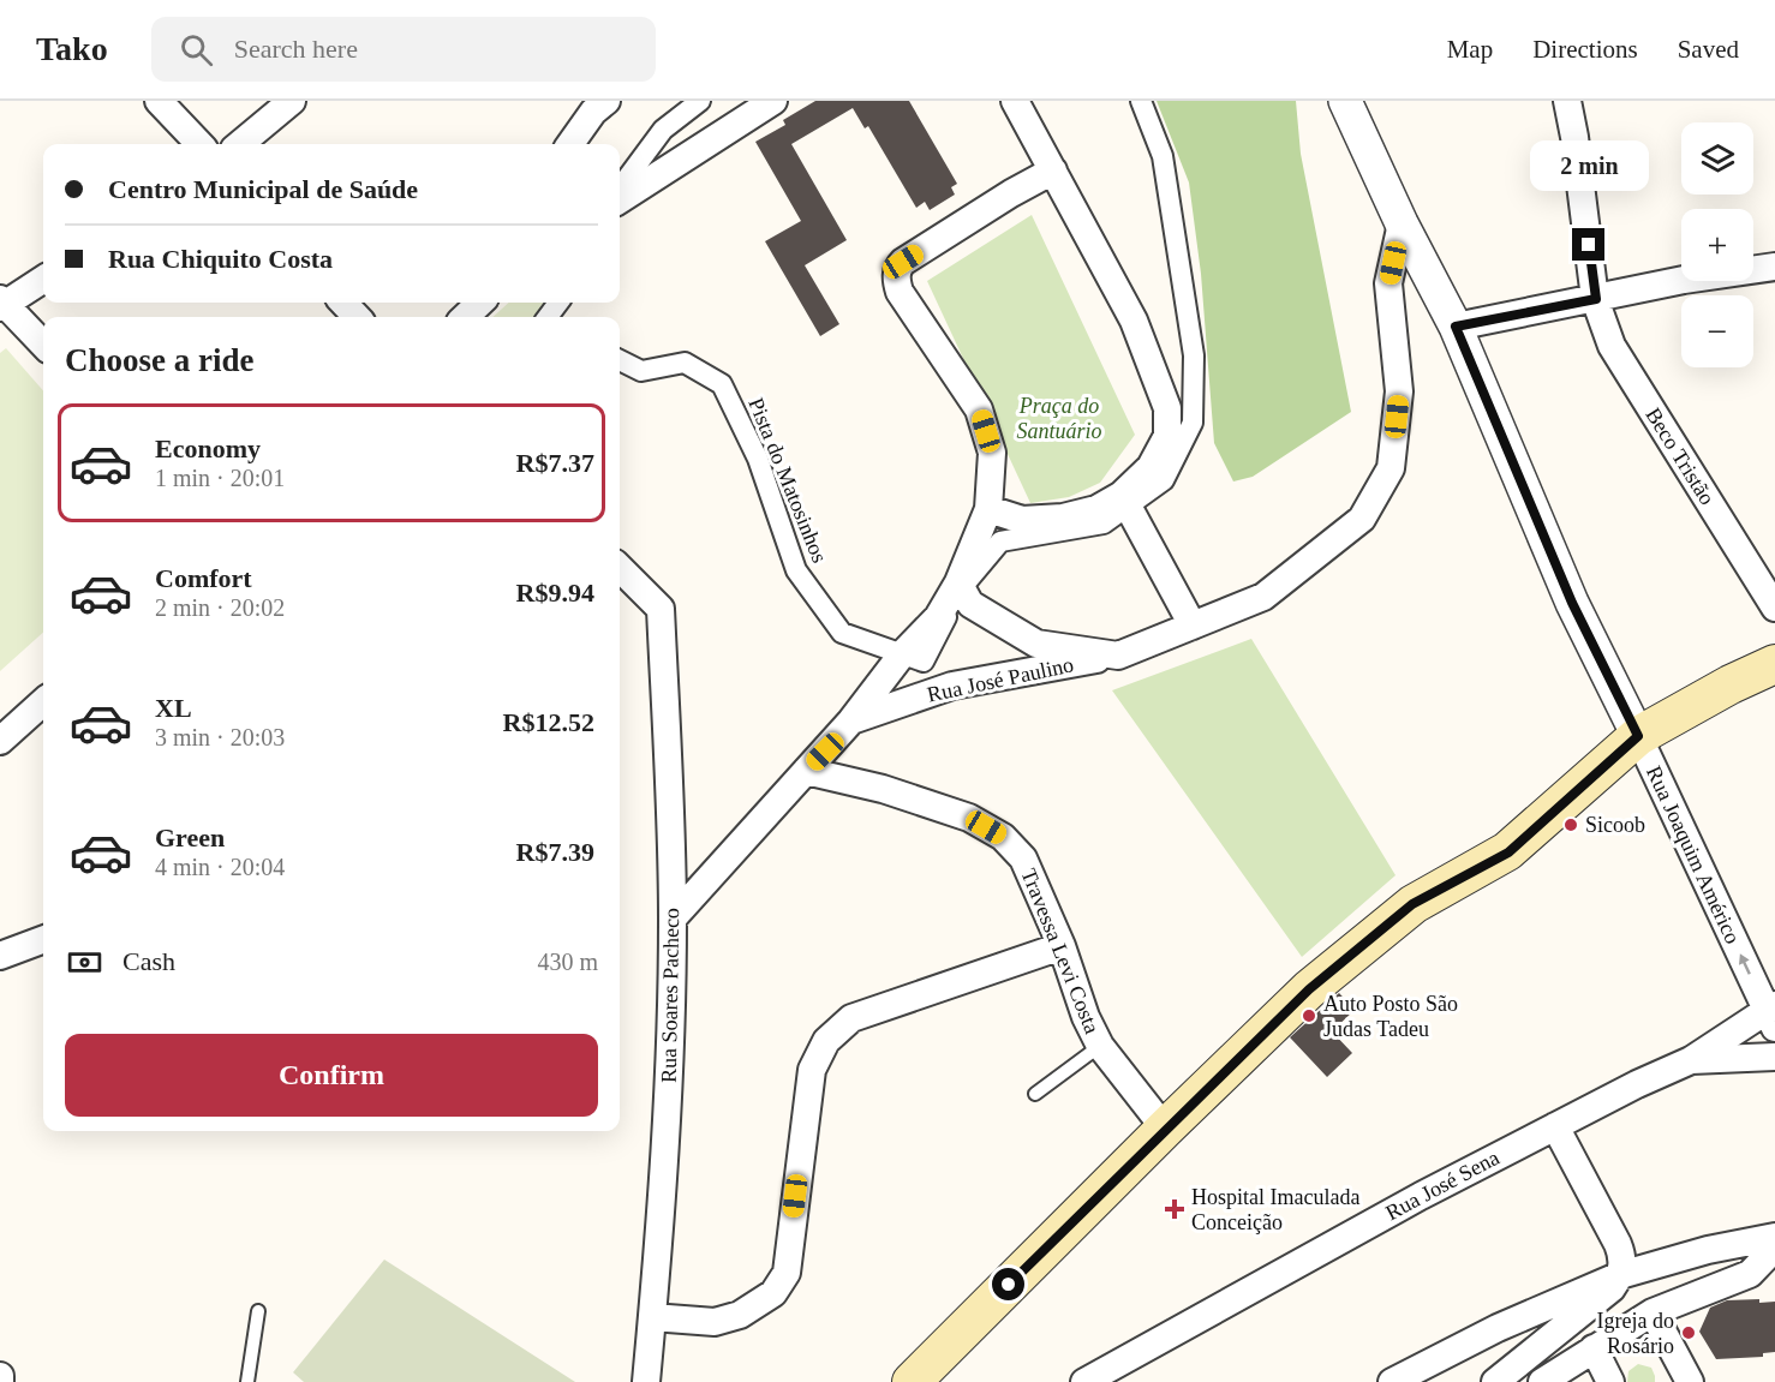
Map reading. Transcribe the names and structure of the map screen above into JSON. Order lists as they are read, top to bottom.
{
  "streets": {
    "street": [
      "Beco Tristão",
      "Pista do Matosinhos",
      "Rua José Paulino",
      "Rua Joaquim Américo",
      "Travessa Levi Costa",
      "Rua Soares Pacheco",
      "Rua José Sena"
    ]
  },
  "crossings": [
    ["Rua José Paulino", "Travessa Levi Costa"],
    ["Rua José Paulino", "Rua Soares Pacheco"]
  ],
  "parks": ["Praça do Santuário"],
  "places": {
    "other": ["Sicoob", "Auto Posto São Judas Tadeu", "Igreja do Rosário"],
    "health": ["Hospital Imaculada Conceição"]
  },
  "page": {
    "header": "Tako",
    "search": "Search here",
    "nav": ["Map", "Directions", "Saved"],
    "map_buttons": ["+", "−"],
    "bubble": "2 min",
    "banner": ["Centro Municipal de Saúde", "Rua Chiquito Costa"],
    "heading": "Choose a ride",
    "list": [
      {
        "name": "Economy",
        "note": "1 min · 20:01",
        "value": "R$7.37"
      },
      {
        "name": "Comfort",
        "note": "2 min · 20:02",
        "value": "R$9.94"
      },
      {
        "name": "XL",
        "note": "3 min · 20:03",
        "value": "R$12.52"
      },
      {
        "name": "Green",
        "note": "4 min · 20:04",
        "value": "R$7.39"
      }
    ],
    "pay": ["Cash", "430 m"],
    "buttons": "Confirm"
  }
}
